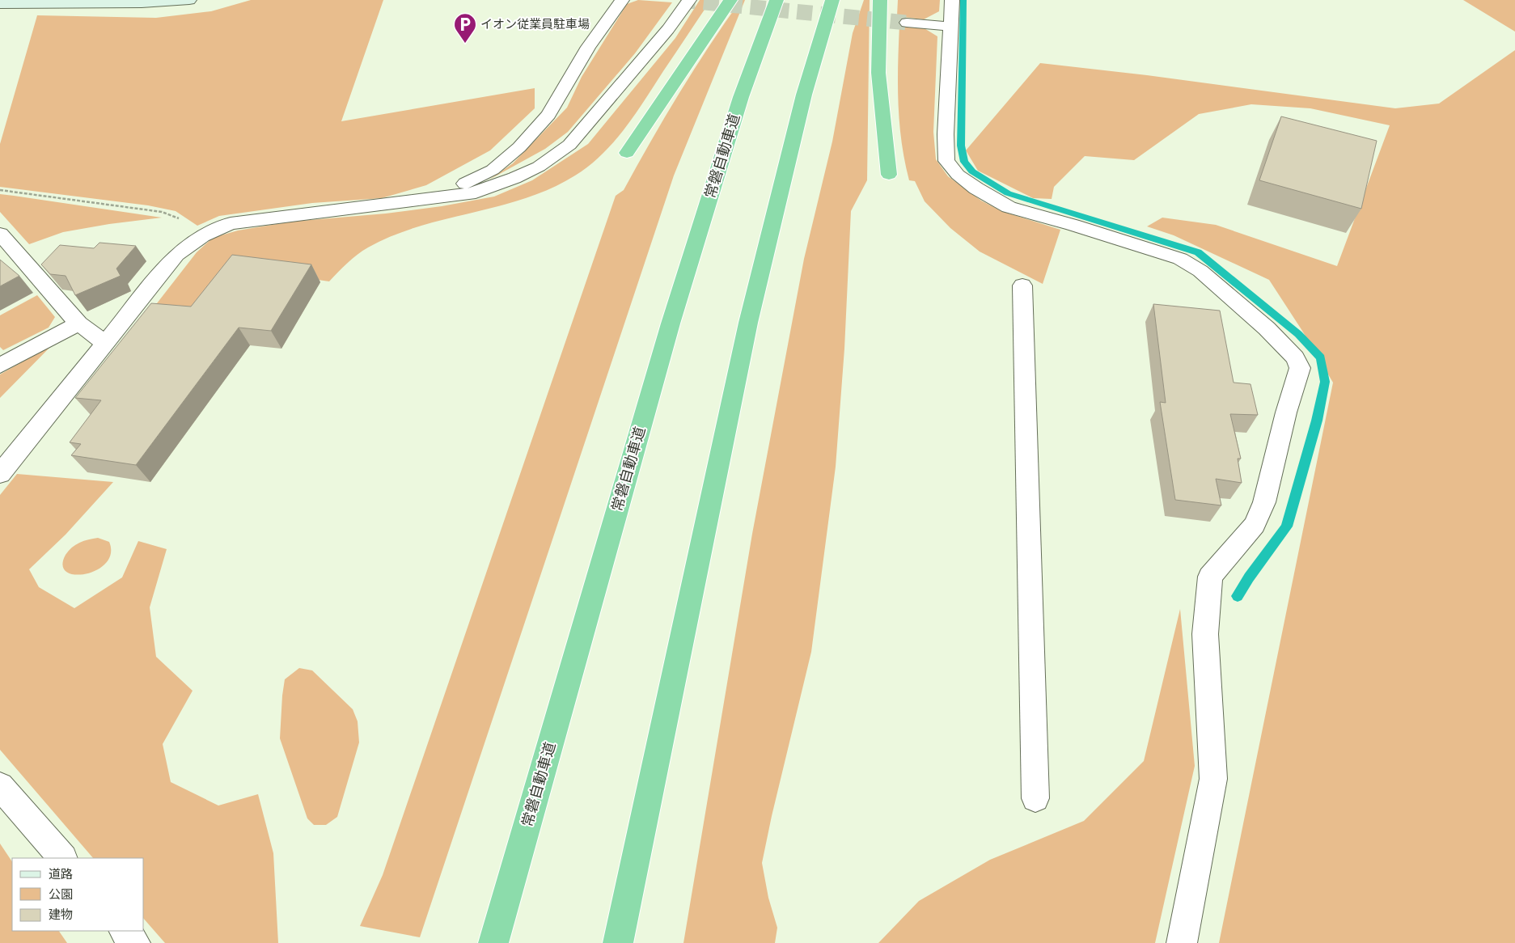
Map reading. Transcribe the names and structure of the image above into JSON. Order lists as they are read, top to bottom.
{
  "streets": {
    "highway": ["常磐自動車道"]
  },
  "places": {
    "parking": ["イオン従業員駐車場"]
  },
  "legend": ["道路", "公園", "建物"]
}
